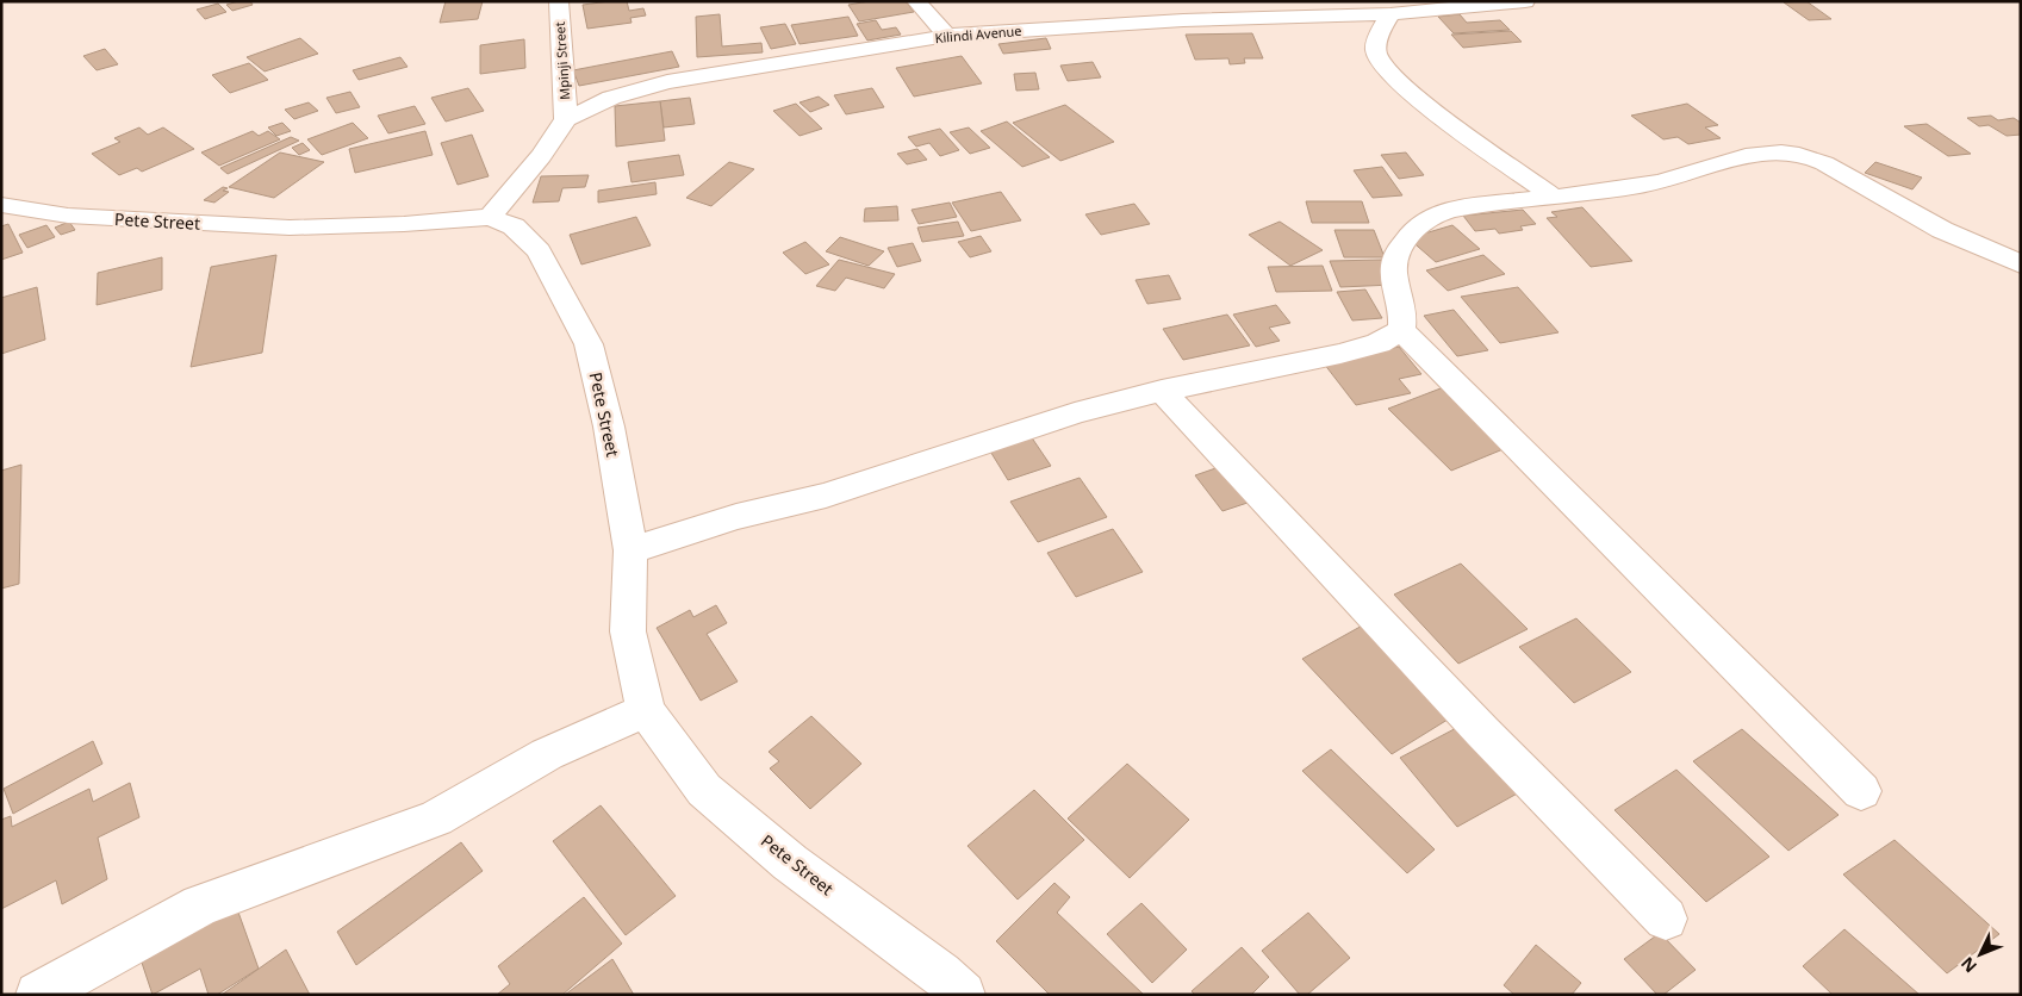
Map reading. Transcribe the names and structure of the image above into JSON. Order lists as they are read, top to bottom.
{
  "streets": {
    "street": ["Kilindi Avenue", "Mpinji Street", "Pete Street"]
  },
  "crossings": [
    ["Kilindi Avenue", "Mpinji Street"]
  ],
  "north": "bottom left"
}
